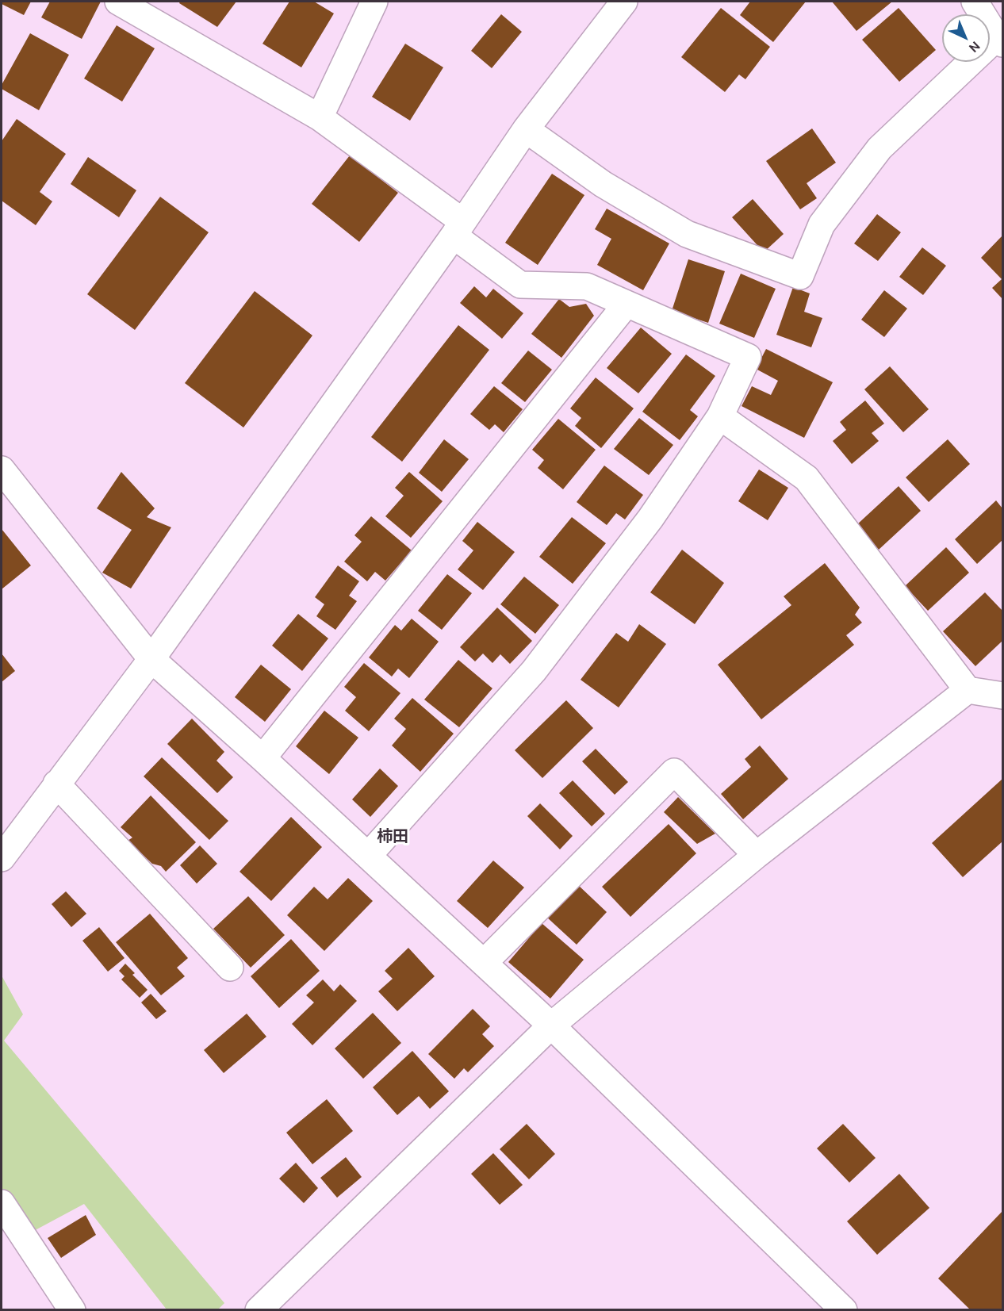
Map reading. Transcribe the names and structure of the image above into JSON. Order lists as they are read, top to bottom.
{
  "districts": ["柿田"],
  "north": "bottom right"
}
